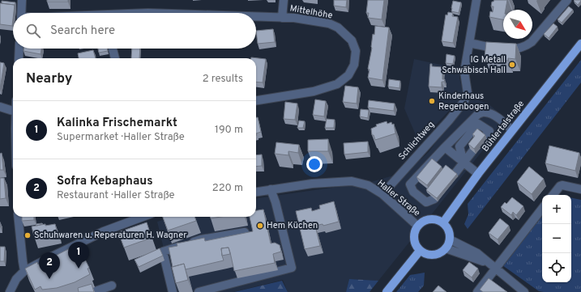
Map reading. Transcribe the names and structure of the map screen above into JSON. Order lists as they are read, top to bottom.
{
  "streets": {
    "main road": ["Bühlertalstraße"],
    "street": ["Mittelhöhe", "Schlichtweg", "Haller Straße"]
  },
  "crossings": [
    ["Bühlertalstraße", "Haller Straße"],
    ["Schlichtweg", "Haller Straße"]
  ],
  "places": [
    "IG Metall Schwäbisch Hall",
    "Kinderhaus Regenbogen",
    "Hem Küchen",
    "Schuhwaren u. Reperaturen H. Wagner"
  ],
  "north": "bottom right",
  "page": {
    "search": "Search here",
    "heading": ["Nearby", "2 results"],
    "list": [
      {
        "mark": "1",
        "name": "Kalinka Frischemarkt",
        "note": "Supermarket · Haller Straße",
        "value": "190 m"
      },
      {
        "mark": "2",
        "name": "Sofra Kebaphaus",
        "note": "Restaurant · Haller Straße",
        "value": "220 m"
      }
    ],
    "map_buttons": ["+", "−"],
    "pins": ["1", "2"]
  }
}
